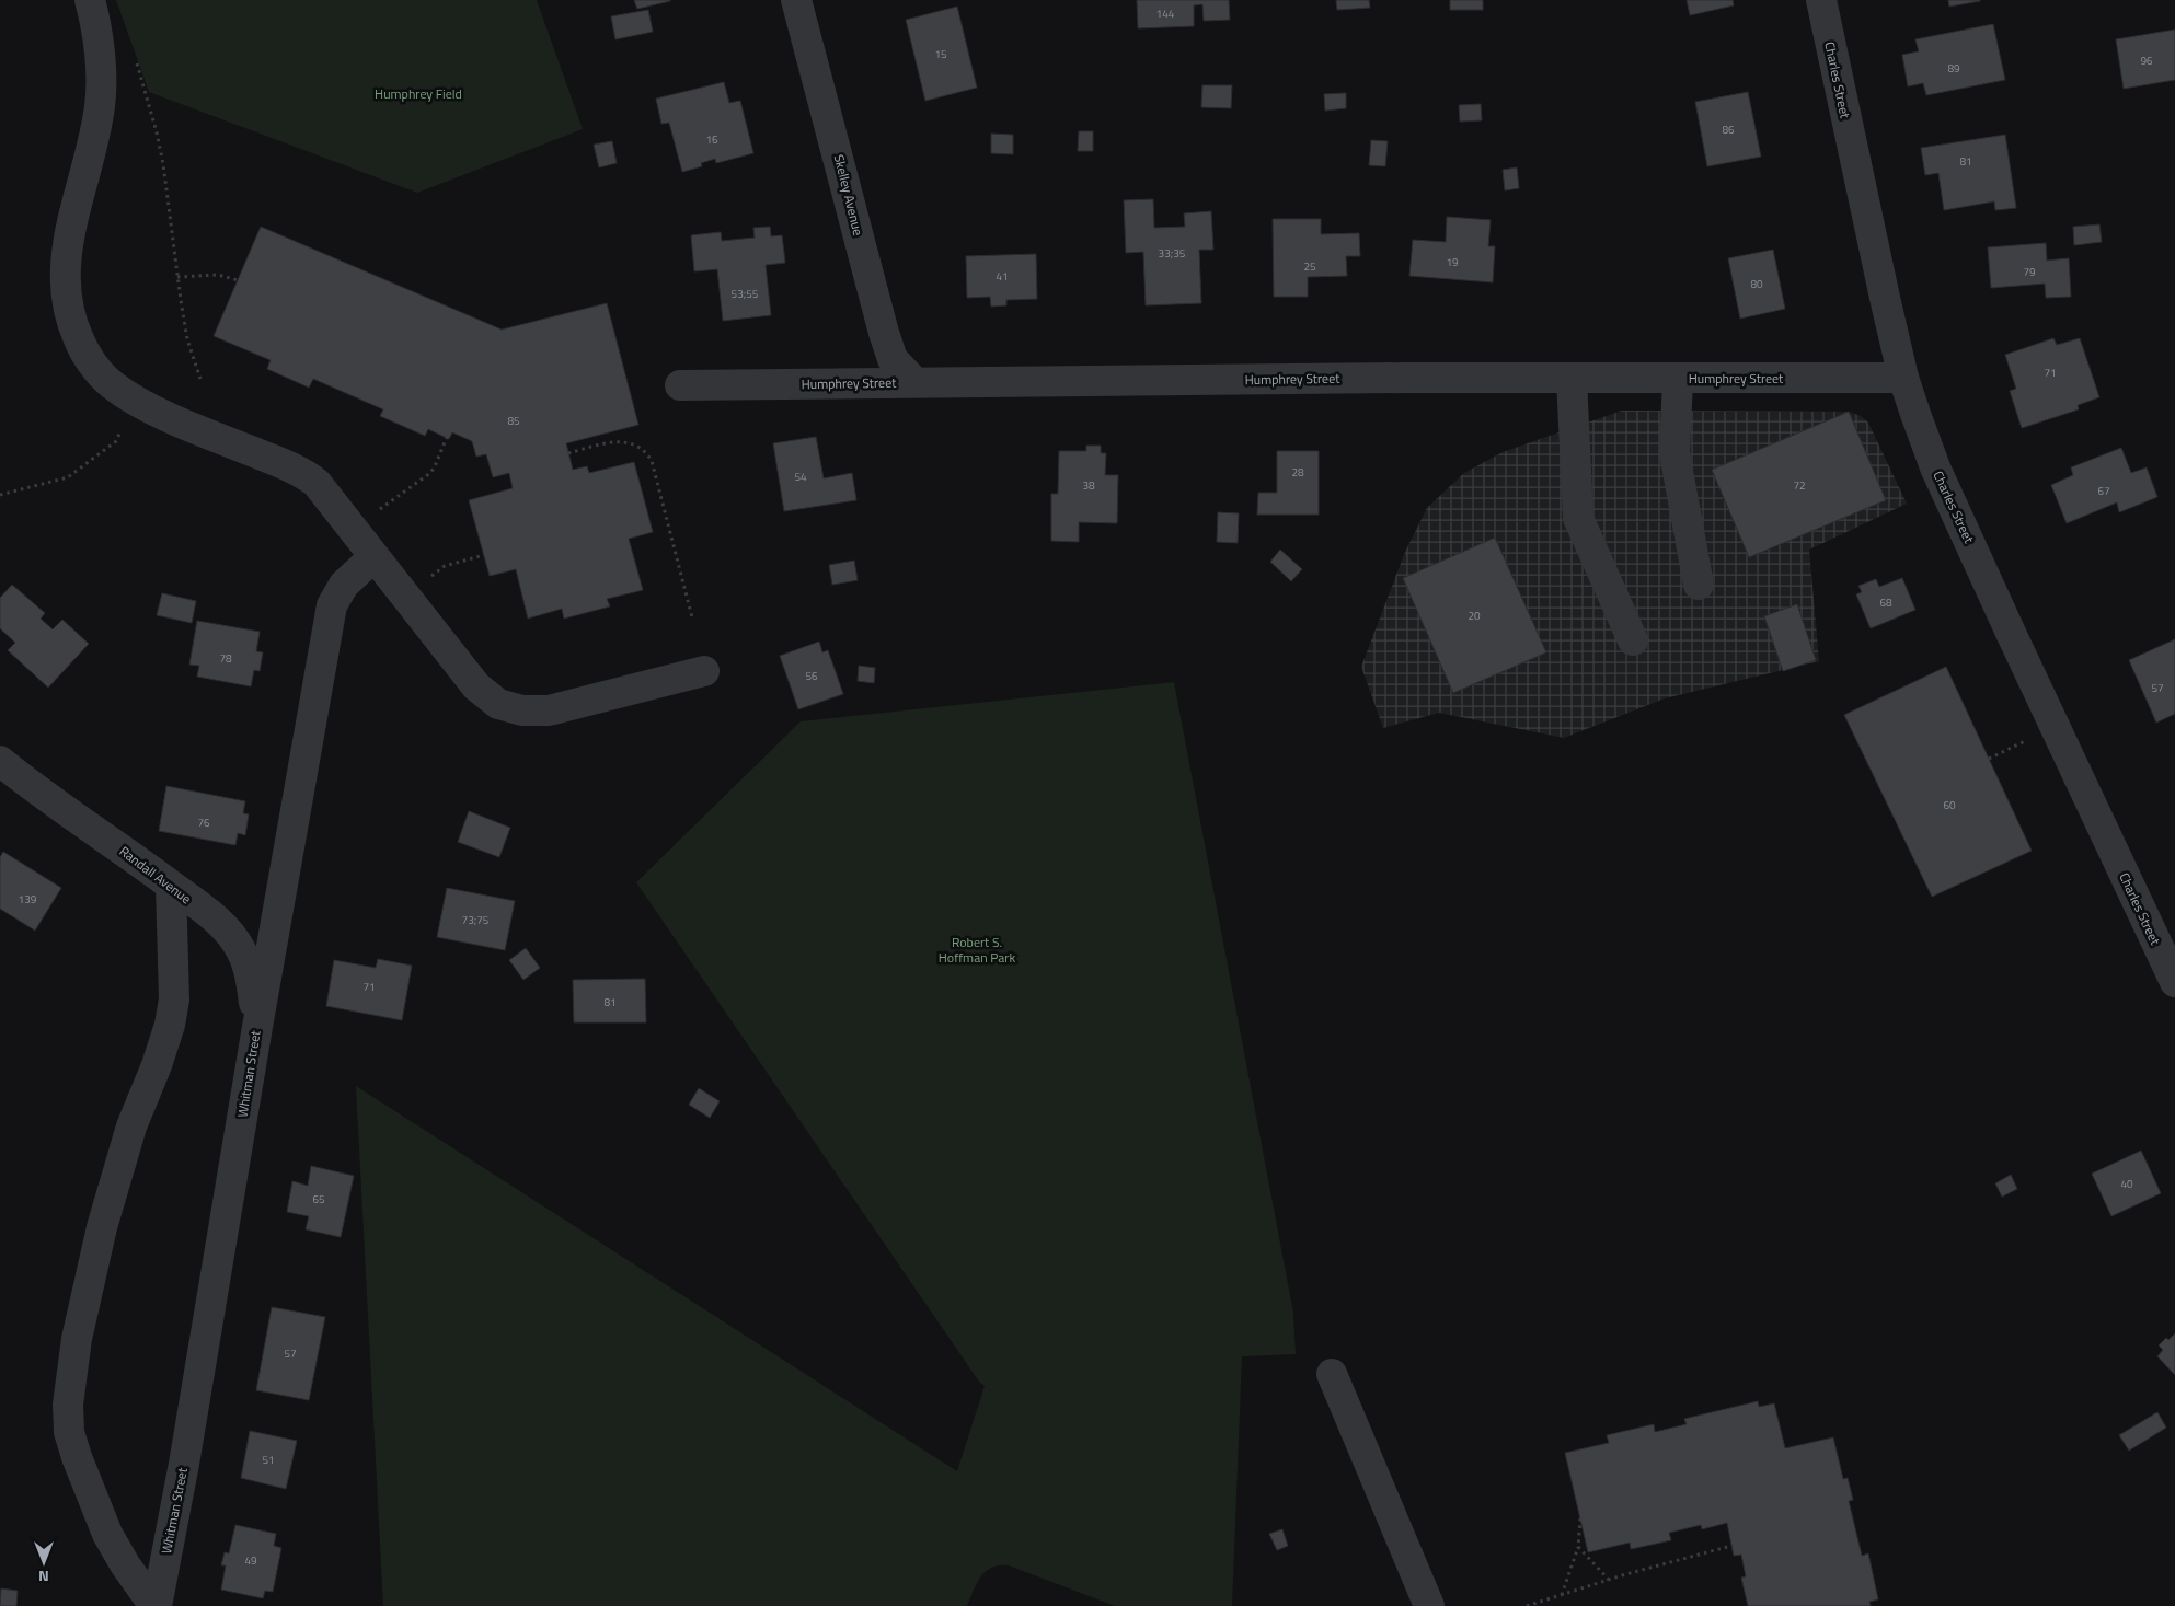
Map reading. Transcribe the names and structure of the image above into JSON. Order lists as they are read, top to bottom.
{
  "streets": {
    "street": [
      "Charles Street",
      "Skelley Avenue",
      "Humphrey Street",
      "Randall Avenue",
      "Whitman Street"
    ]
  },
  "crossings": [
    ["Charles Street", "Humphrey Street"],
    ["Skelley Avenue", "Humphrey Street"],
    ["Randall Avenue", "Whitman Street"]
  ],
  "parks": ["Humphrey Field", "Robert S. Hoffman Park"],
  "house_numbers": [
    "144",
    "15",
    "96",
    "89",
    "86",
    "16",
    "81",
    "33;35",
    "19",
    "25",
    "79",
    "41",
    "80",
    "53;55",
    "71",
    "85",
    "28",
    "54",
    "38",
    "72",
    "67",
    "68",
    "20",
    "78",
    "56",
    "57",
    "60",
    "76",
    "139",
    "73;75",
    "71",
    "81",
    "40",
    "65",
    "57",
    "51",
    "49"
  ],
  "north": "bottom"
}
